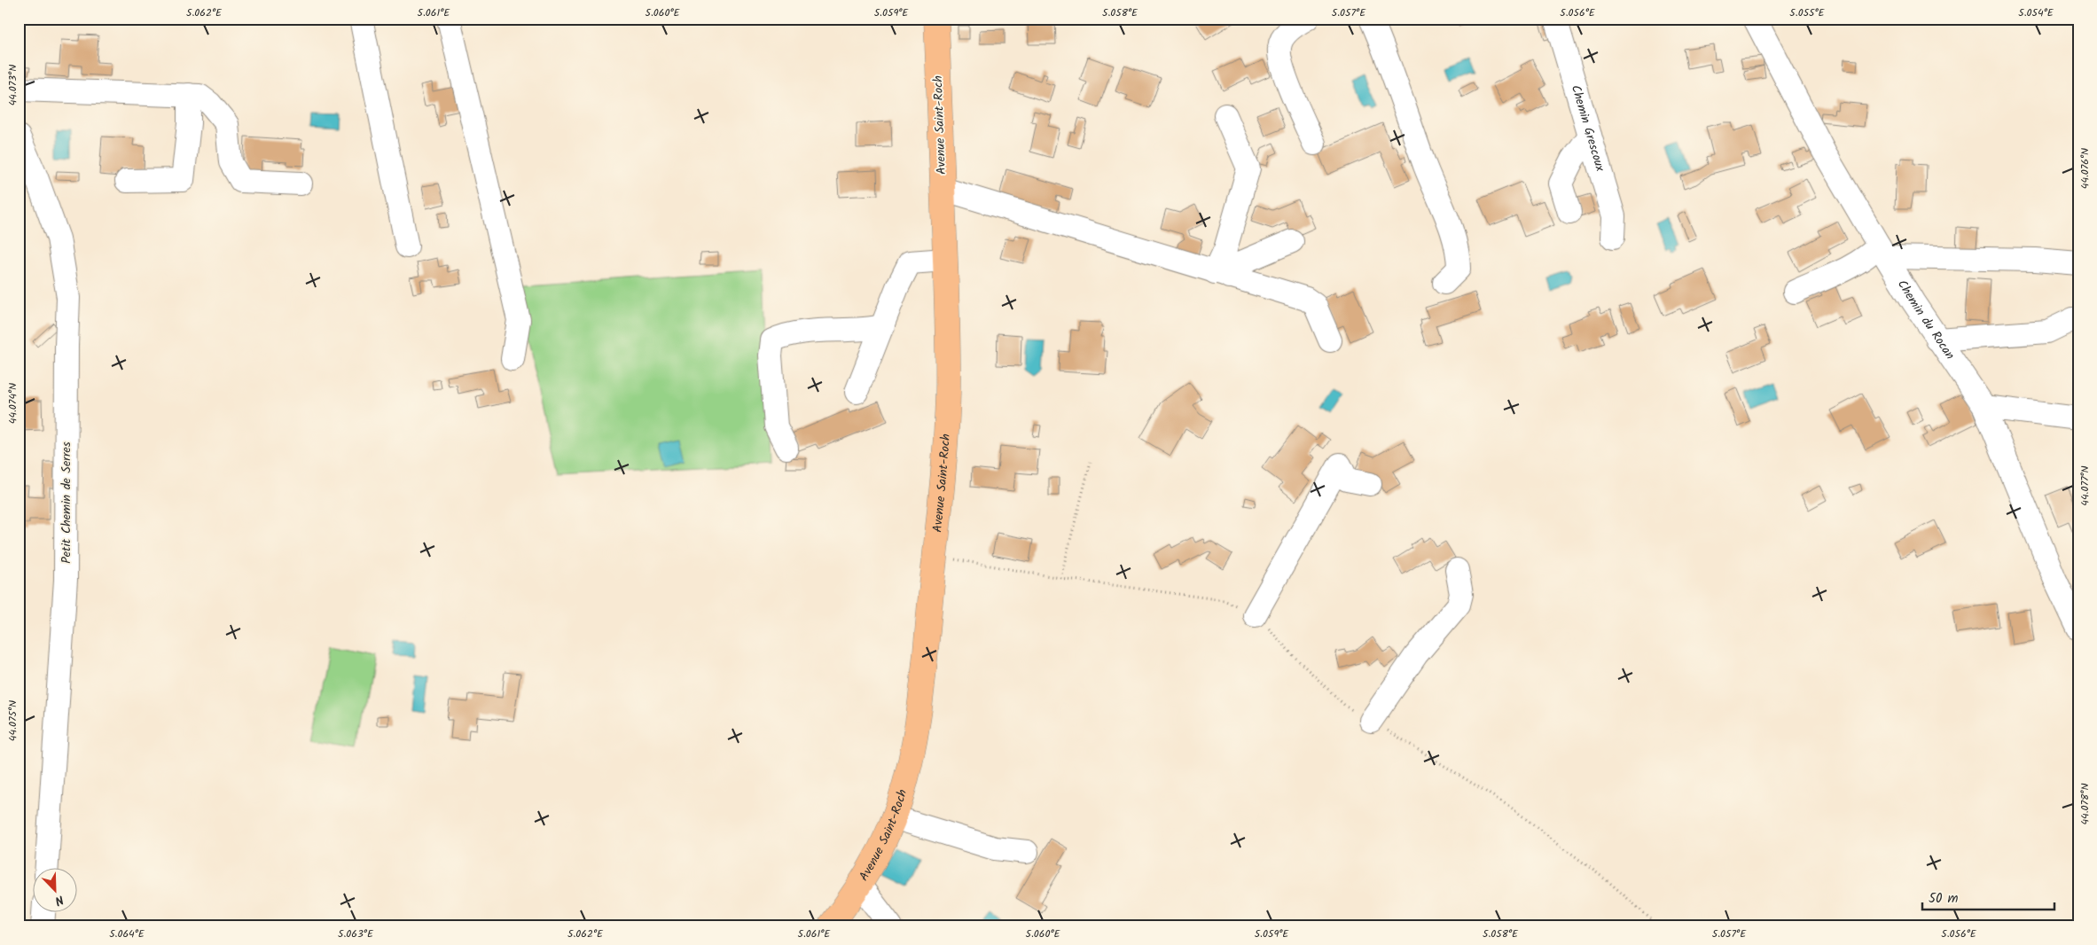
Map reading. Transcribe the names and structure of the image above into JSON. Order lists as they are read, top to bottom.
{
  "streets": {
    "main road": ["Avenue Saint-Roch"],
    "street": ["Chemin Grescoux", "Chemin du Rocan", "Petit Chemin de Serres"]
  },
  "scale_bar": "50 m",
  "north": "bottom right",
  "coordinates": [
    "5.062°E",
    "5.061°E",
    "5.060°E",
    "5.059°E",
    "5.058°E",
    "5.057°E",
    "5.056°E",
    "5.055°E",
    "5.054°E",
    "44.073°N",
    "44.076°N",
    "44.074°N",
    "44.077°N",
    "44.075°N",
    "44.078°N",
    "5.064°E",
    "5.063°E"
  ]
}
